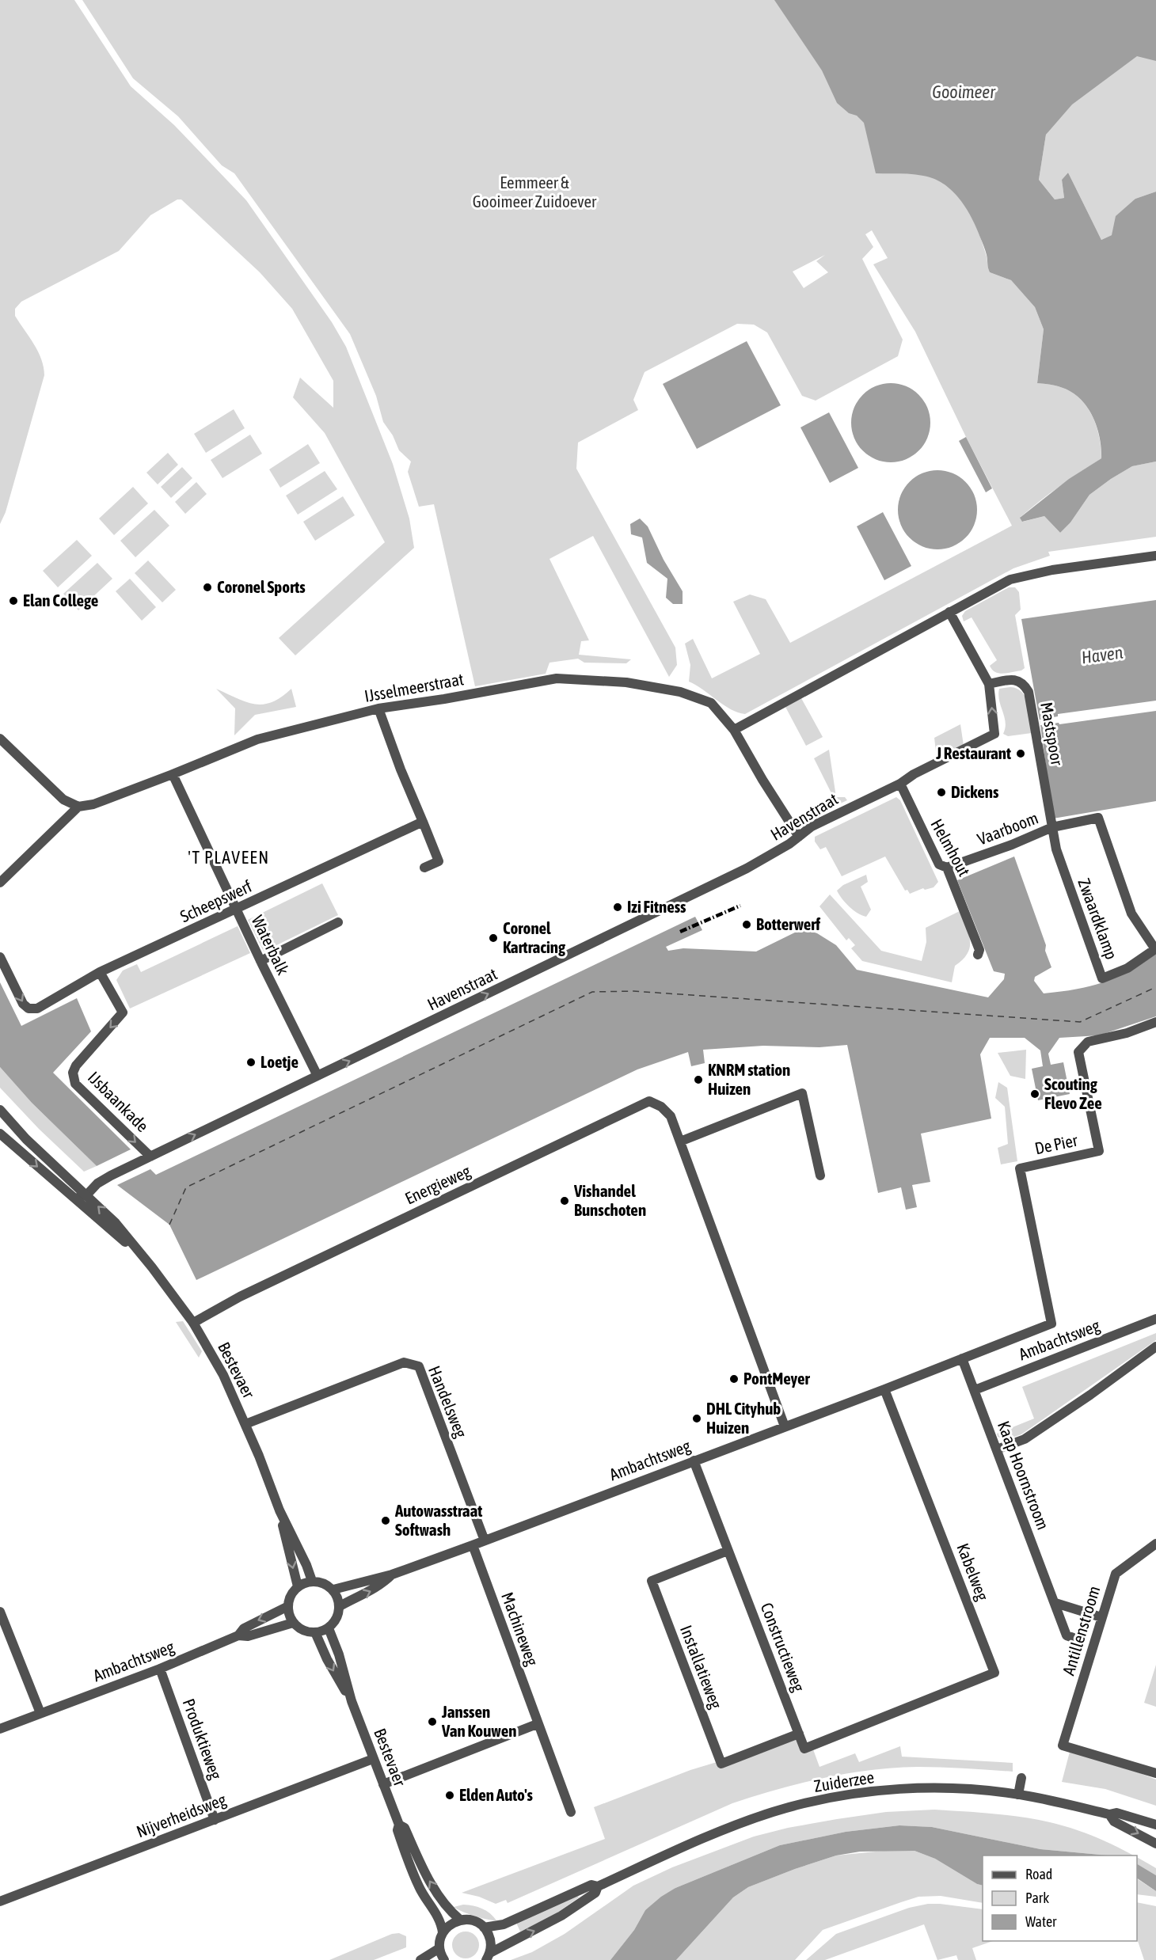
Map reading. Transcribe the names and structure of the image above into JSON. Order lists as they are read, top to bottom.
{
  "streets": {
    "street": [
      "IJsselmeerstraat",
      "Mastspoor",
      "Havenstraat",
      "Vaarboom",
      "Helmhout",
      "Scheepswerf",
      "Zwaardklamp",
      "Waterbalk",
      "IJsbaankade",
      "De Pier",
      "Energieweg",
      "Ambachtsweg",
      "Bestevaer",
      "Handelsweg",
      "Kaap Hoornstroom",
      "Kabelweg",
      "Machineweg",
      "Antillenstroom",
      "Constructieweg",
      "Installatieweg",
      "Produktieweg",
      "Zuiderzee",
      "Nijverheidsweg"
    ]
  },
  "crossings": [
    ["IJsselmeerstraat", "Havenstraat"],
    ["IJsselmeerstraat", "Waterbalk"],
    ["Mastspoor", "Havenstraat"],
    ["Mastspoor", "Vaarboom"],
    ["Mastspoor", "Zwaardklamp"],
    ["Havenstraat", "Helmhout"],
    ["Havenstraat", "Waterbalk"],
    ["Havenstraat", "IJsbaankade"],
    ["Havenstraat", "Bestevaer"],
    ["Vaarboom", "Helmhout"],
    ["Vaarboom", "Zwaardklamp"],
    ["Scheepswerf", "Waterbalk"],
    ["Scheepswerf", "IJsbaankade"],
    ["De Pier", "Ambachtsweg"],
    ["Energieweg", "Ambachtsweg"],
    ["Energieweg", "Bestevaer"],
    ["Ambachtsweg", "Bestevaer"],
    ["Ambachtsweg", "Handelsweg"],
    ["Ambachtsweg", "Kaap Hoornstroom"],
    ["Ambachtsweg", "Kabelweg"],
    ["Ambachtsweg", "Machineweg"],
    ["Ambachtsweg", "Constructieweg"],
    ["Ambachtsweg", "Produktieweg"],
    ["Bestevaer", "Handelsweg"],
    ["Bestevaer", "Nijverheidsweg"],
    ["Kabelweg", "Constructieweg"],
    ["Constructieweg", "Installatieweg"],
    ["Produktieweg", "Nijverheidsweg"]
  ],
  "one_way": ["Havenstraat"],
  "districts": ["'T PLAVEEN"],
  "water": ["Gooimeer", "Haven"],
  "parks": ["Eemmeer & Gooimeer Zuidoever"],
  "places": [
    "Coronel Sports",
    "Elan College",
    "J Restaurant",
    "Dickens",
    "Izi Fitness",
    "Botterwerf",
    "Coronel Kartracing",
    "Loetje",
    "KNRM station Huizen",
    "Scouting Flevo Zee",
    "Vishandel Bunschoten",
    "PontMeyer",
    "DHL Cityhub Huizen",
    "Autowasstraat Softwash",
    "Janssen Van Kouwen",
    "Elden Auto's"
  ],
  "legend": ["Road", "Park", "Water"]
}
